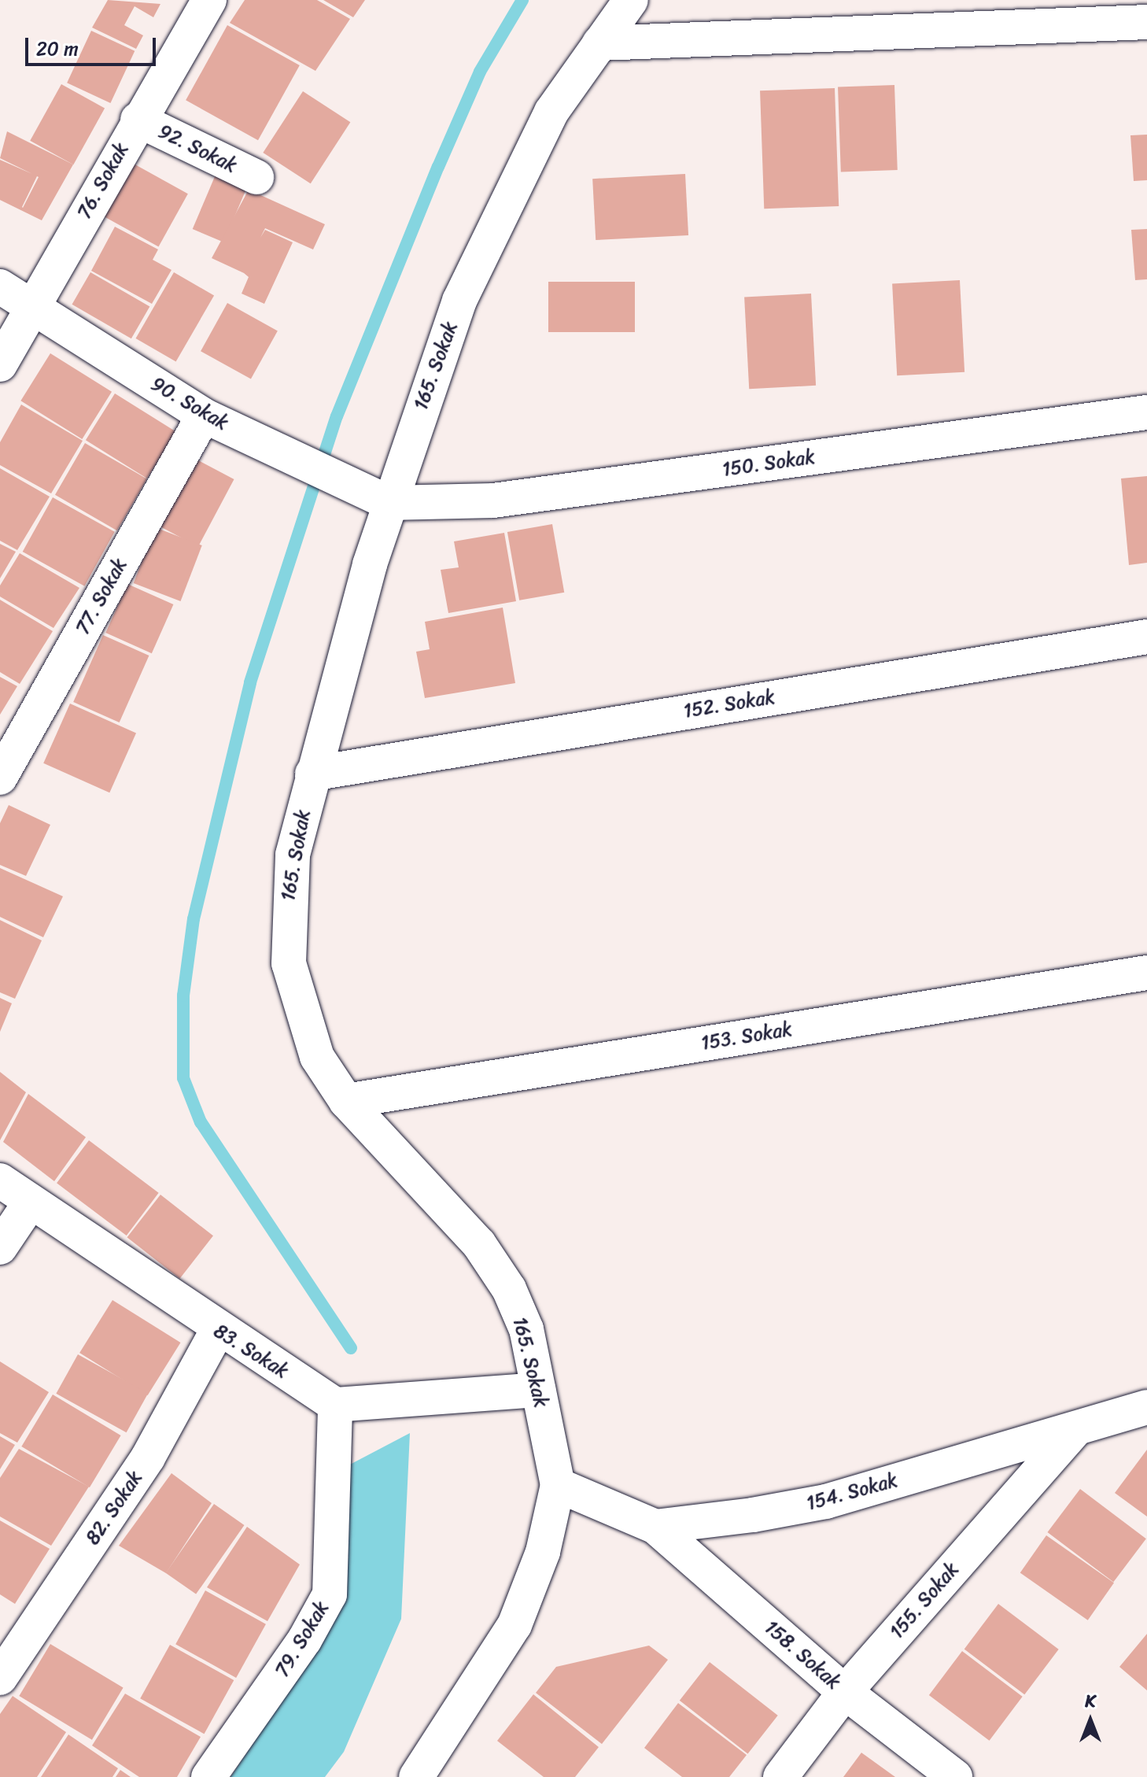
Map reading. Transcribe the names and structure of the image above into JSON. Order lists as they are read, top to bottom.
{
  "streets": {
    "street": [
      "92. Sokak",
      "76. Sokak",
      "165. Sokak",
      "90. Sokak",
      "150. Sokak",
      "77. Sokak",
      "152. Sokak",
      "153. Sokak",
      "83. Sokak",
      "154. Sokak",
      "82. Sokak",
      "155. Sokak",
      "79. Sokak",
      "158. Sokak"
    ]
  },
  "crossings": [
    ["92. Sokak", "76. Sokak"],
    ["76. Sokak", "90. Sokak"],
    ["165. Sokak", "90. Sokak"],
    ["165. Sokak", "150. Sokak"],
    ["165. Sokak", "152. Sokak"],
    ["165. Sokak", "153. Sokak"],
    ["90. Sokak", "150. Sokak"],
    ["90. Sokak", "77. Sokak"],
    ["83. Sokak", "82. Sokak"],
    ["83. Sokak", "79. Sokak"],
    ["154. Sokak", "155. Sokak"],
    ["154. Sokak", "158. Sokak"],
    ["155. Sokak", "158. Sokak"]
  ],
  "scale_bar": "20 m",
  "north": "top"
}
